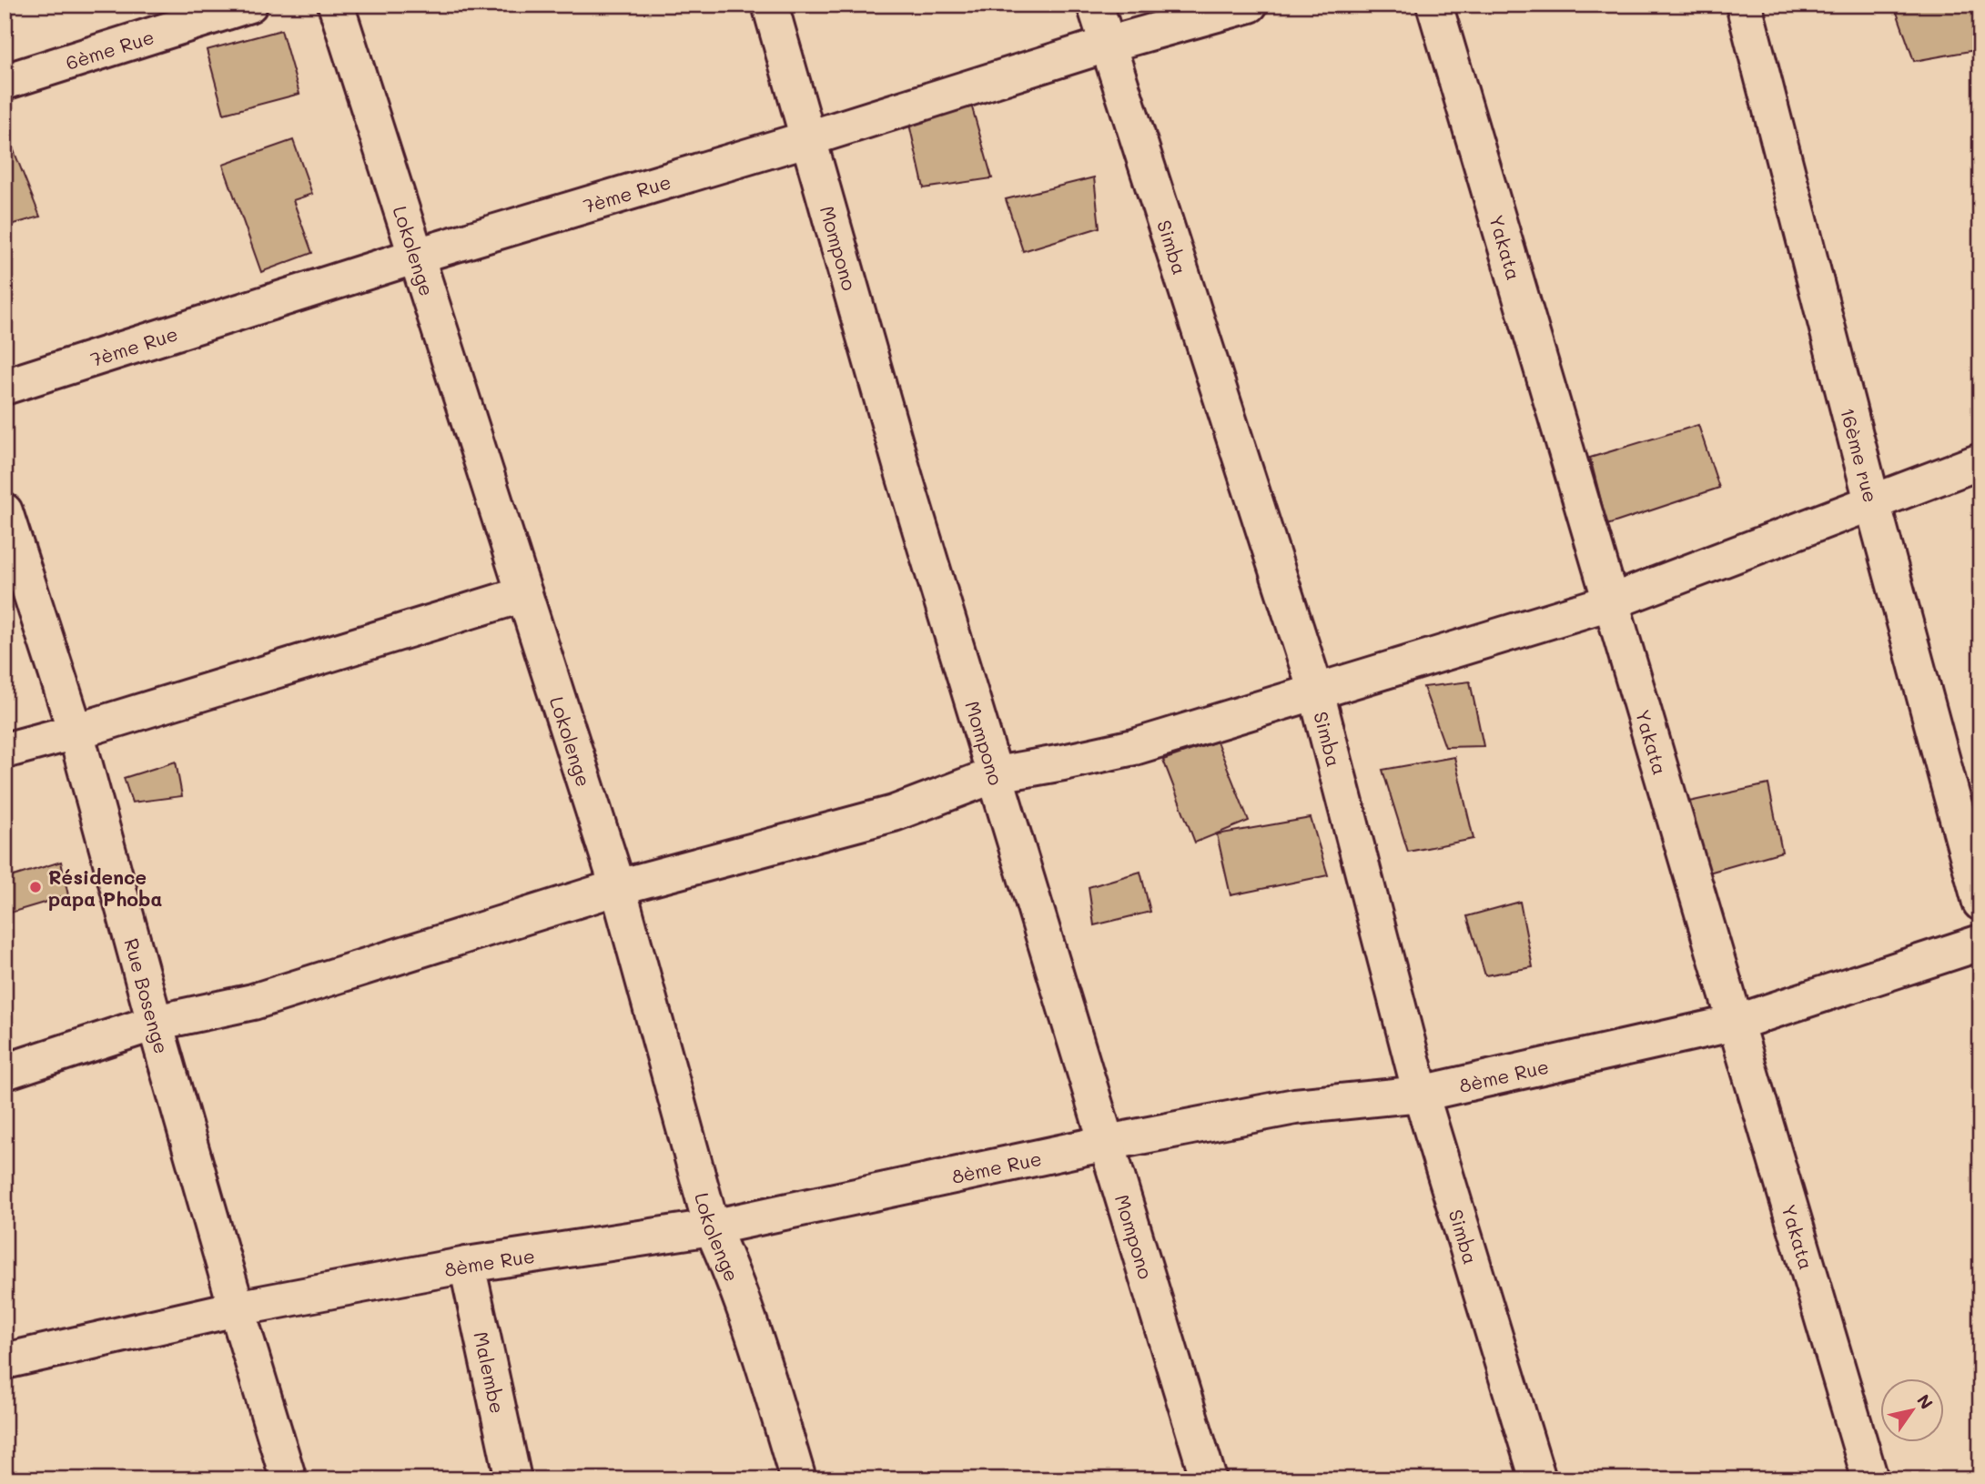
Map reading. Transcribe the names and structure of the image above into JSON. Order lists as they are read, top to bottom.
{
  "streets": {
    "street": [
      "6ème Rue",
      "7ème Rue",
      "Simba",
      "Yakata",
      "Mompono",
      "Lokolenge",
      "16ème rue",
      "Rue Bosenge",
      "8ème Rue",
      "Malembe"
    ]
  },
  "crossings": [
    ["7ème Rue", "Simba"],
    ["7ème Rue", "Mompono"],
    ["7ème Rue", "Lokolenge"],
    ["Simba", "8ème Rue"],
    ["Yakata", "8ème Rue"],
    ["Mompono", "8ème Rue"],
    ["Lokolenge", "8ème Rue"],
    ["Rue Bosenge", "8ème Rue"],
    ["8ème Rue", "Malembe"]
  ],
  "places": ["Résidence papa Phoba"],
  "north": "top right"
}
